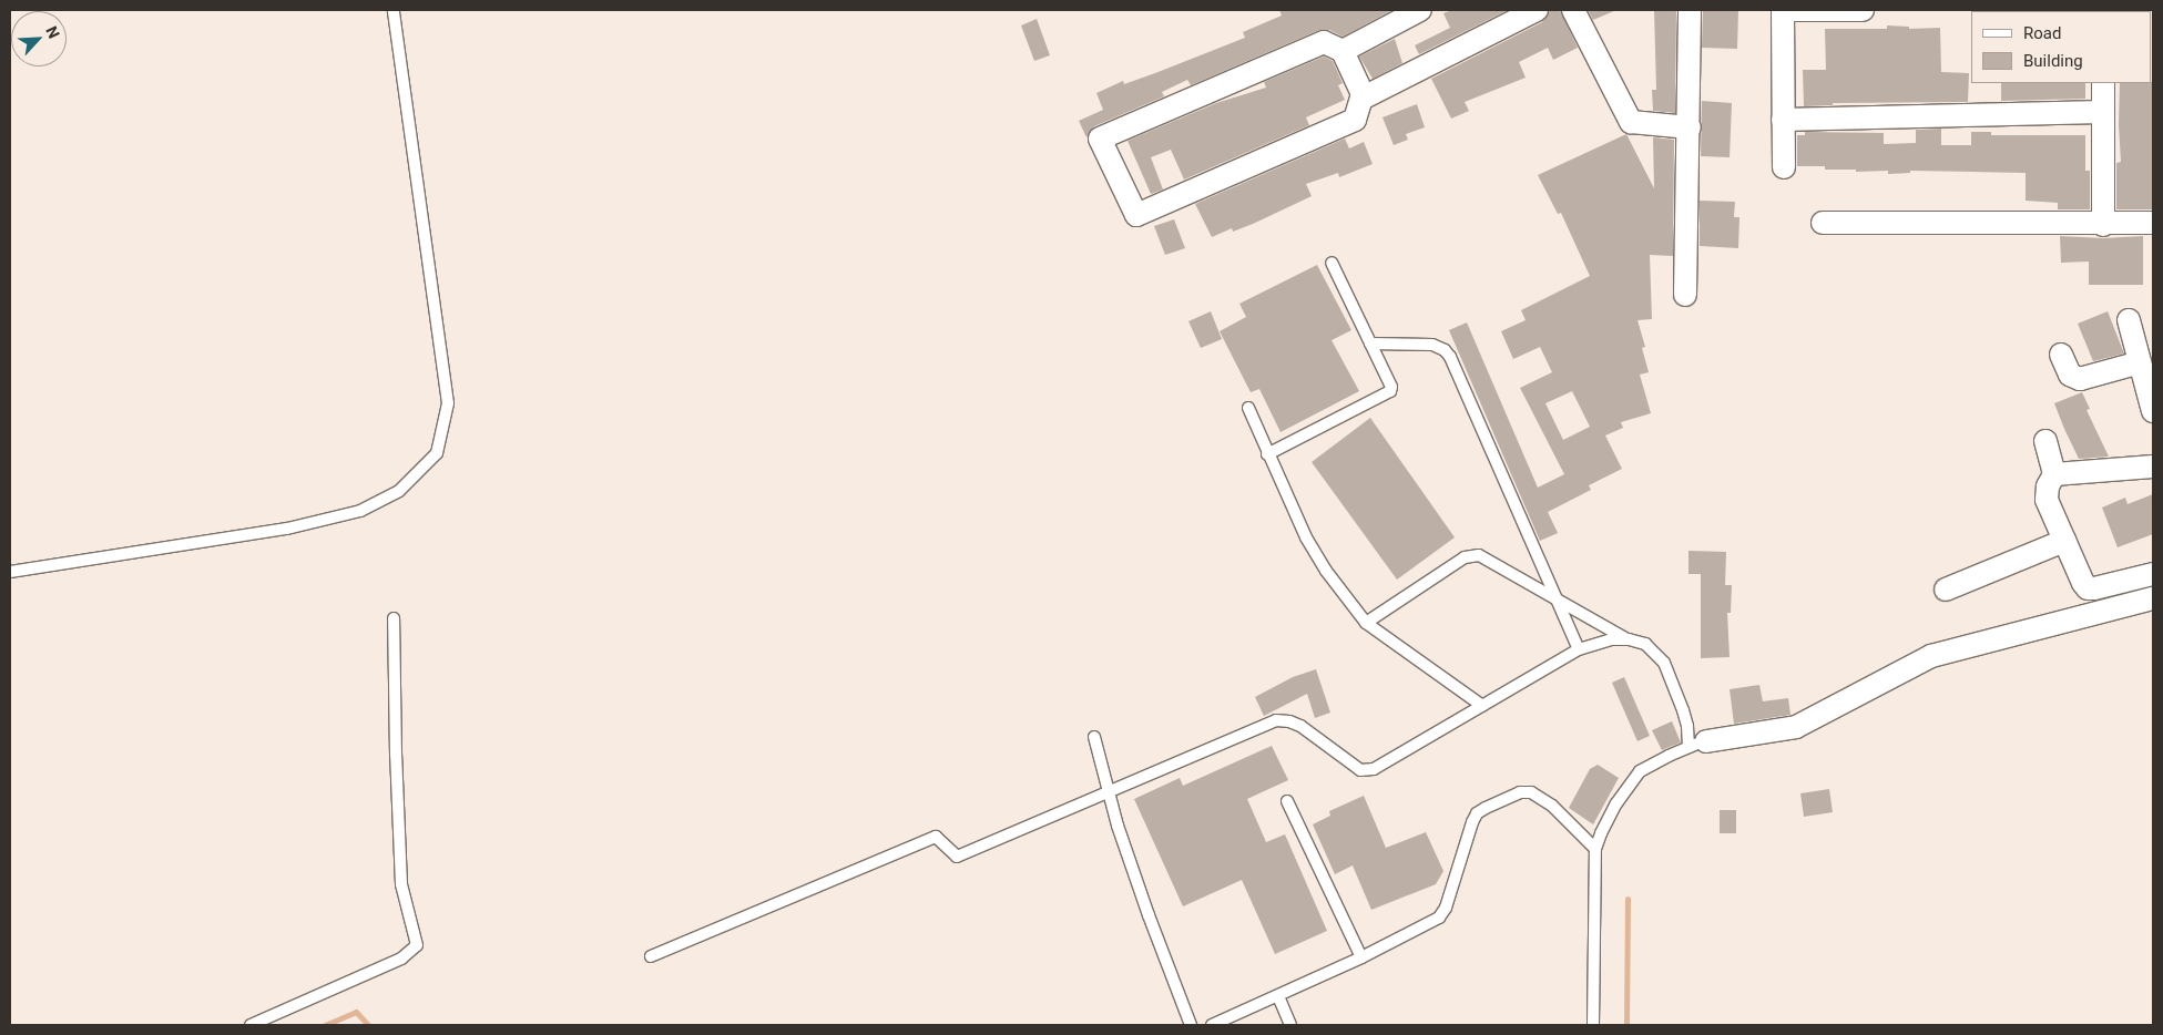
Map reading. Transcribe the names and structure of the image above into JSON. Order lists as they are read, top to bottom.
{
  "legend": ["Road", "Building"],
  "north": "top right"
}
